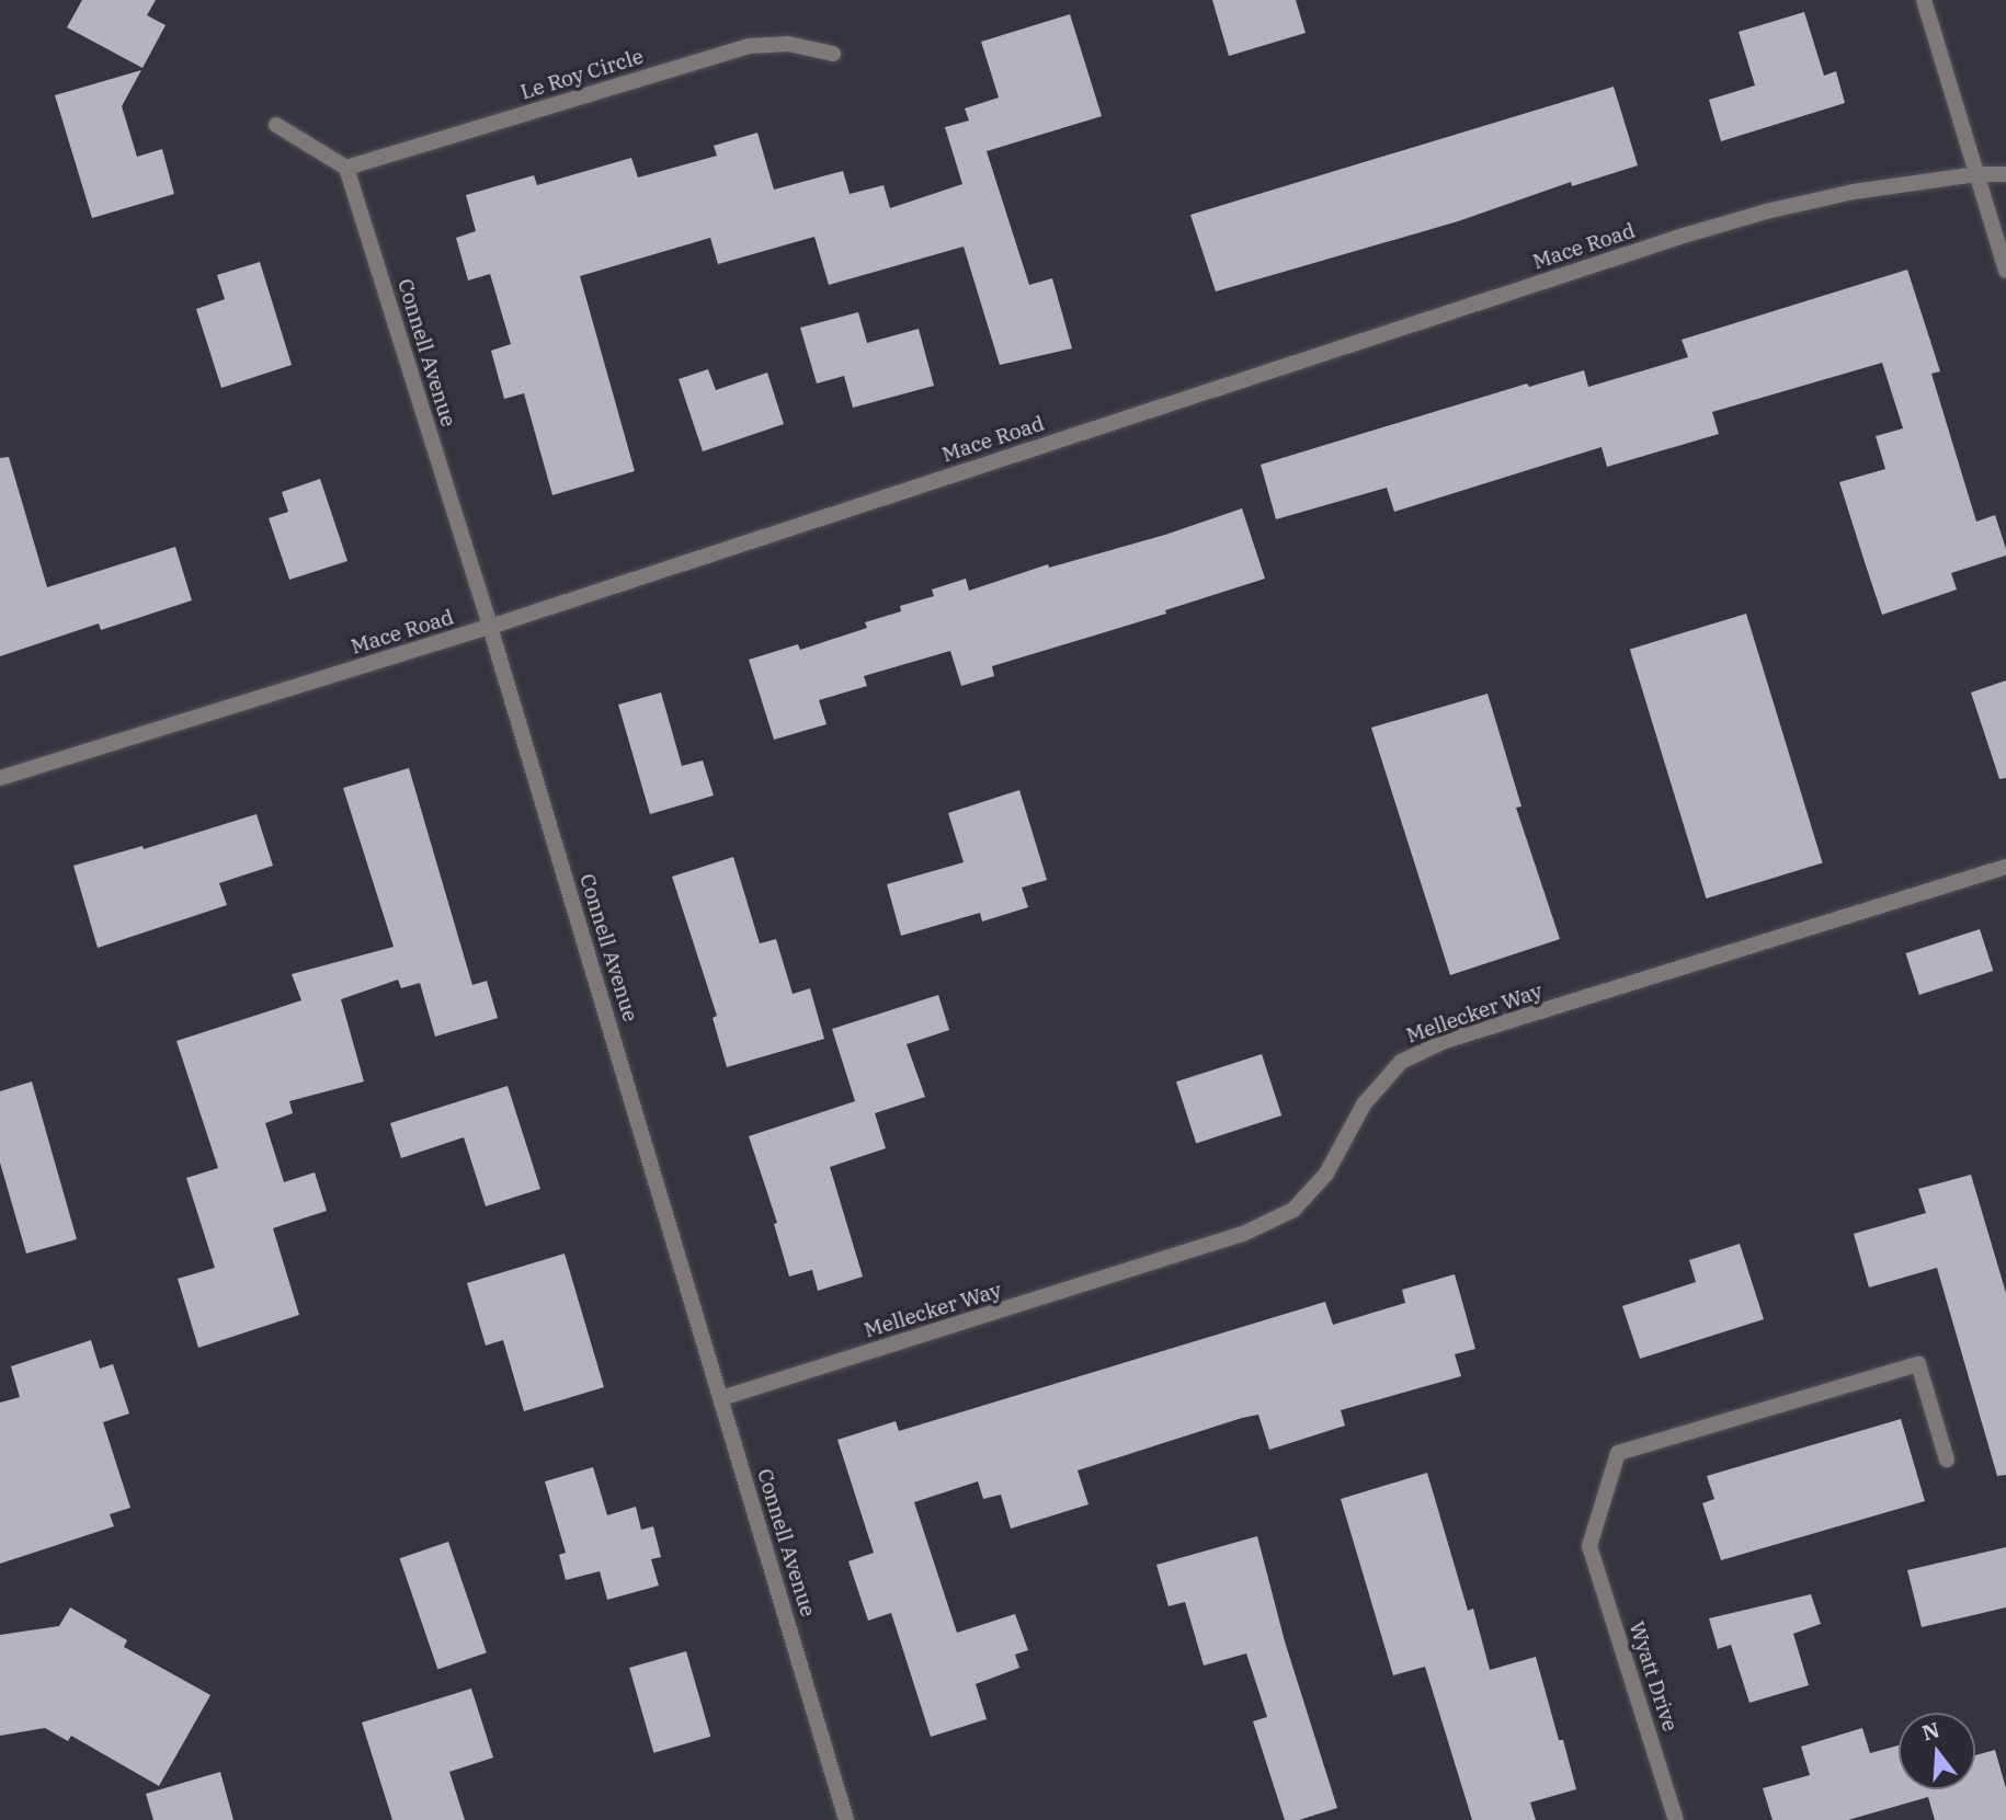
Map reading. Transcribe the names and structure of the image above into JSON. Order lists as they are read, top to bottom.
{
  "streets": {
    "street": [
      "Le Roy Circle",
      "Mace Road",
      "Connell Avenue",
      "Mellecker Way",
      "Wyatt Drive"
    ]
  },
  "crossings": [
    ["Le Roy Circle", "Connell Avenue"],
    ["Mace Road", "Connell Avenue"],
    ["Connell Avenue", "Mellecker Way"]
  ],
  "north": "top"
}
